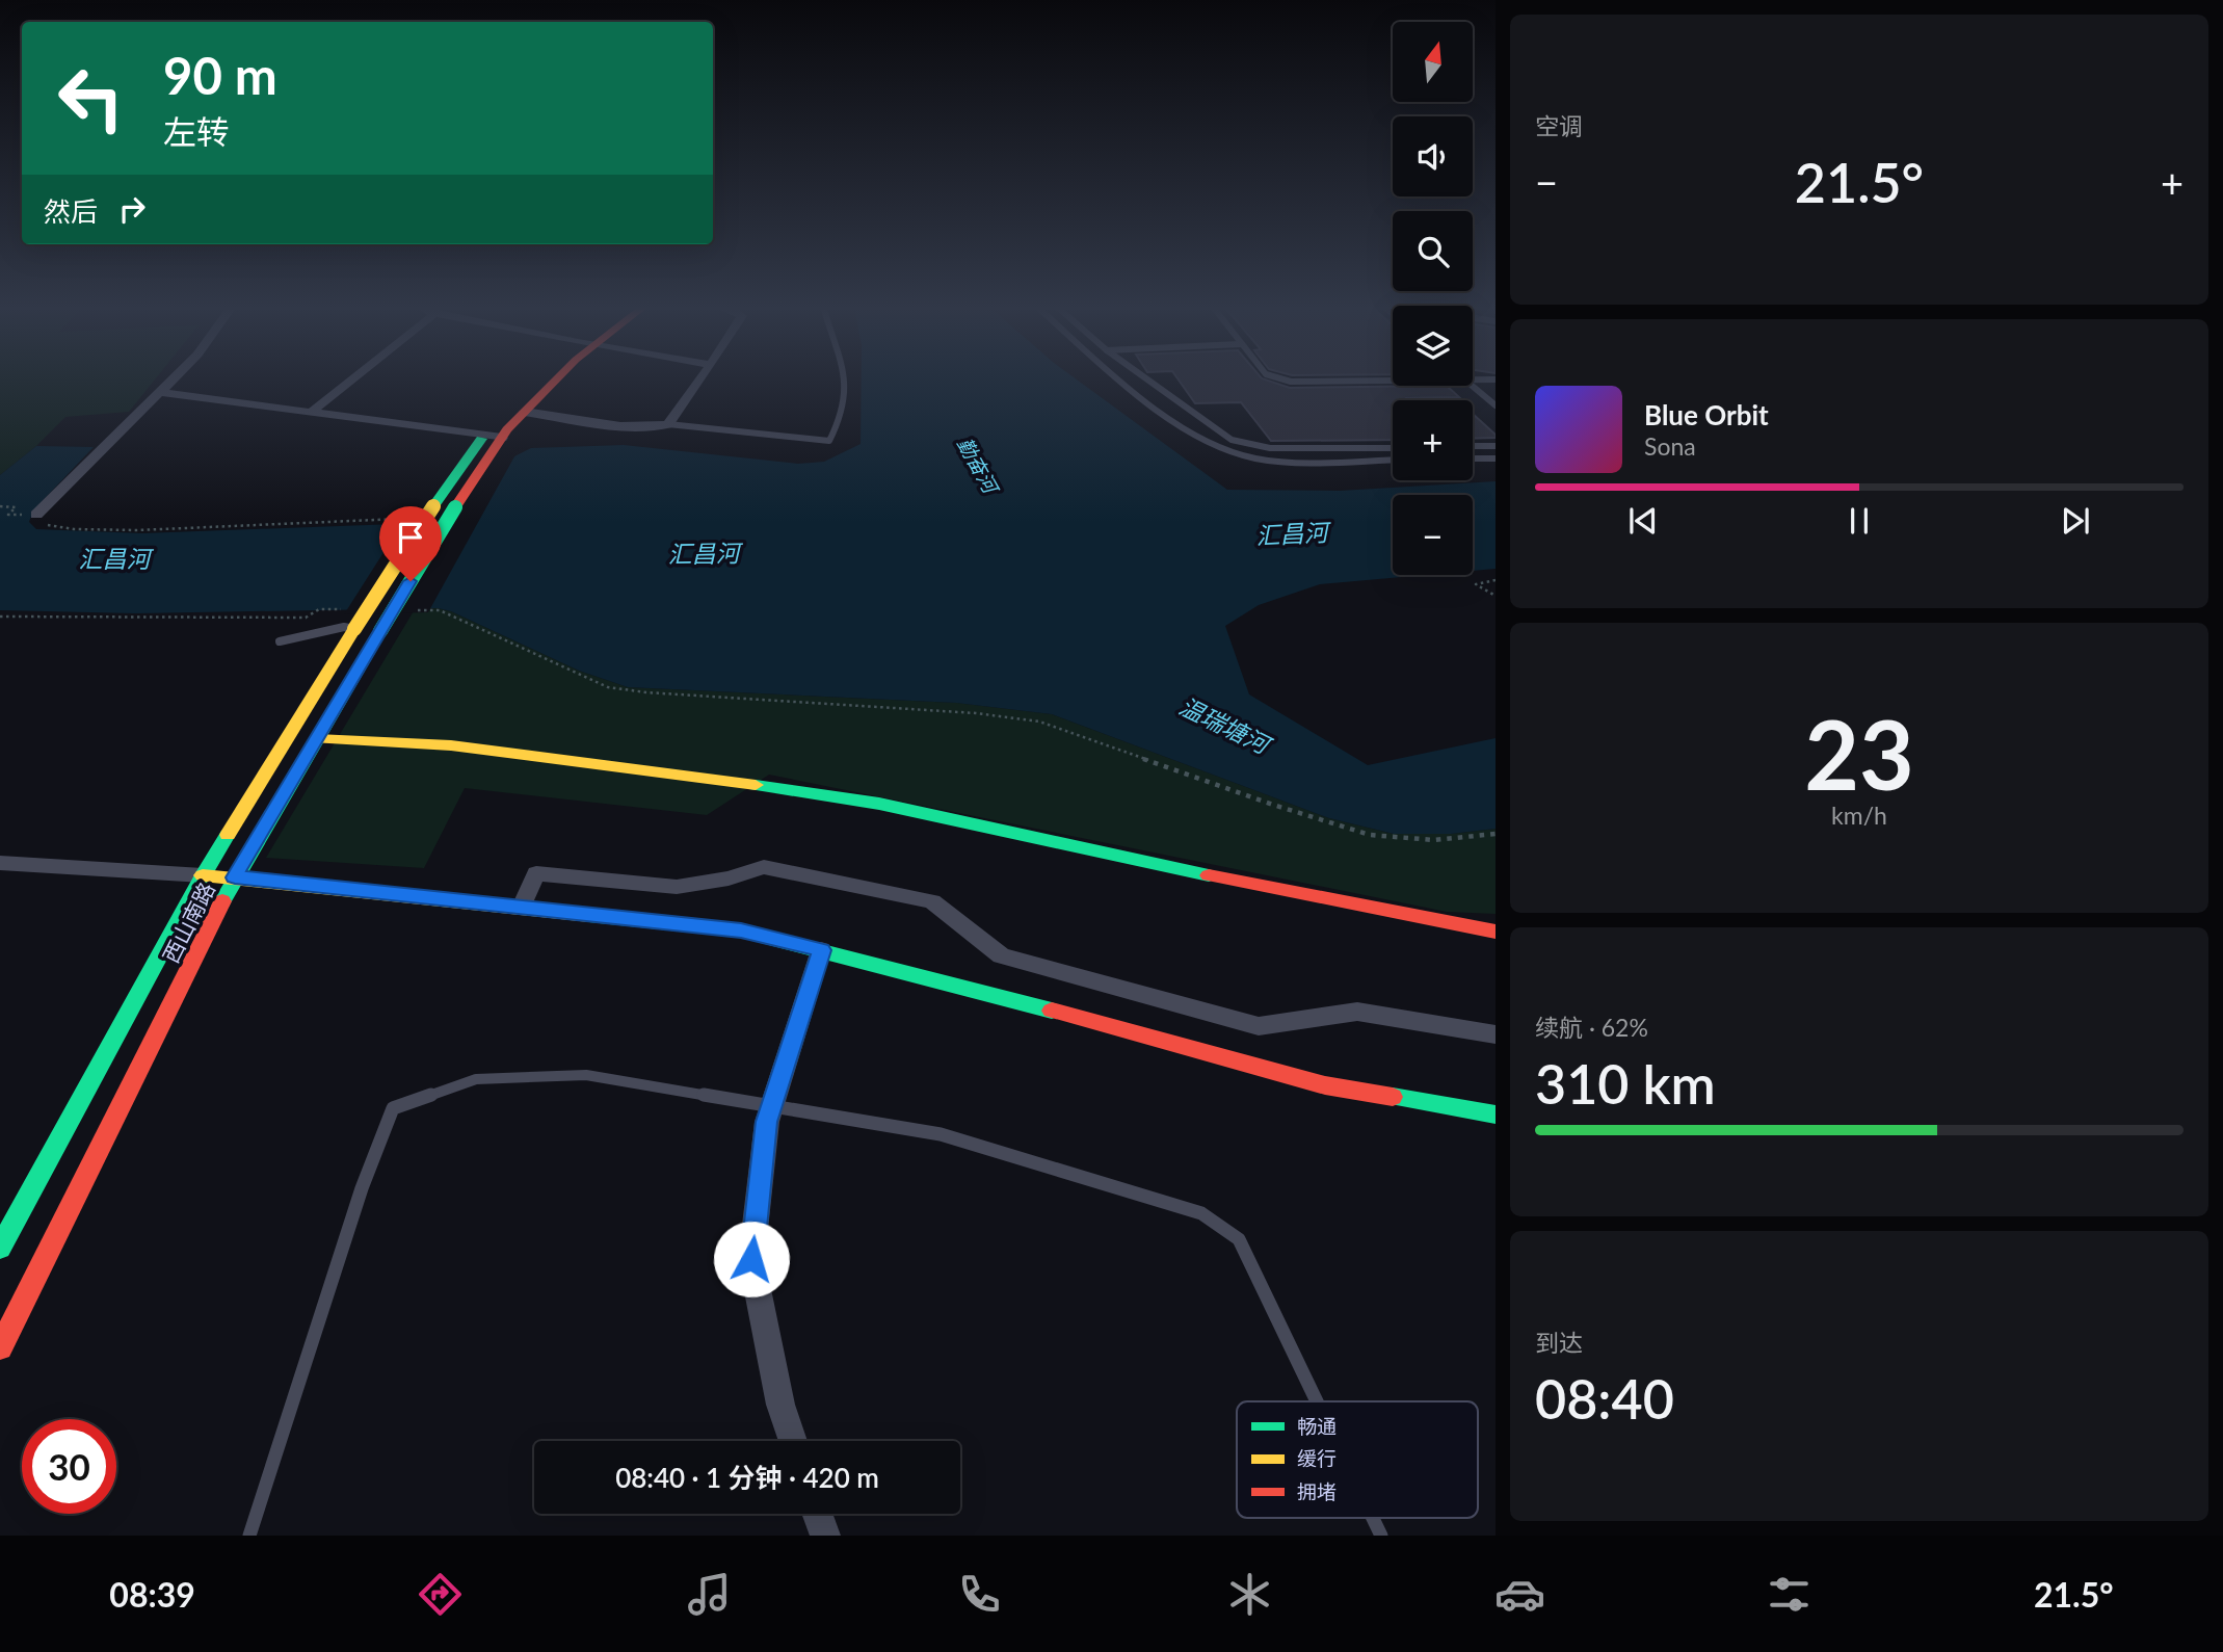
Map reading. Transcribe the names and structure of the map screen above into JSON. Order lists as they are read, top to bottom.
{
  "streets": {
    "main road": ["西山南路"]
  },
  "water": ["勤奋河", "汇昌河", "温瑞塘河"],
  "legend": ["畅通", "缓行", "拥堵"],
  "north": "top",
  "page": {
    "tile": [
      "空调",
      ["23", "km/h"],
      ["续航 · 62%", "310 km"],
      ["到达", "08:40"]
    ],
    "map_buttons": ["+", "−"],
    "turn": ["90 m", "左转"],
    "heat": ["−", "21.5°", "+"],
    "then": "然后",
    "song": ["Blue Orbit", "Sona"],
    "limit": "30",
    "trip": "08:40 · 1 分钟 · 420 m",
    "tabs": ["08:39", "21.5°"]
  }
}
